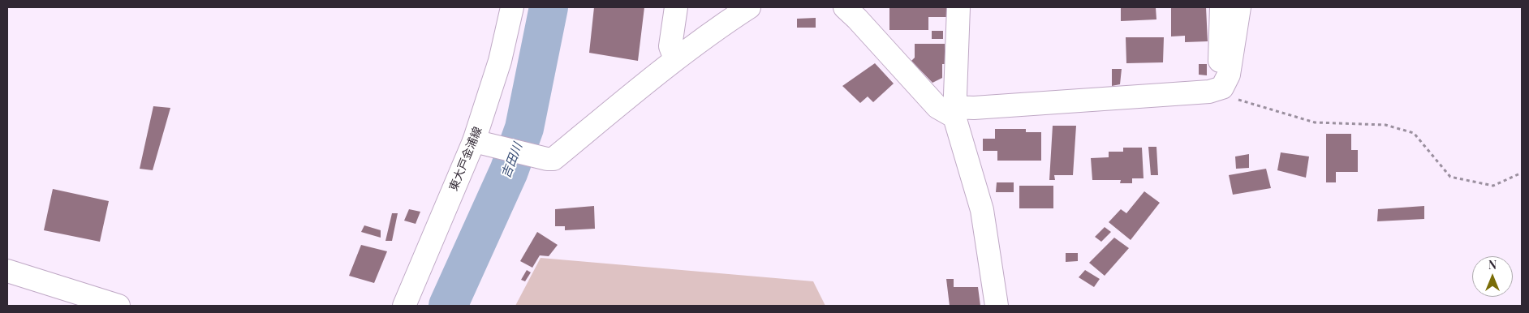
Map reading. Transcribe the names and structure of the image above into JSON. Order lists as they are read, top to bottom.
{
  "streets": {
    "street": ["東大戸金浦線"]
  },
  "water": ["吉田川"],
  "north": "top"
}
